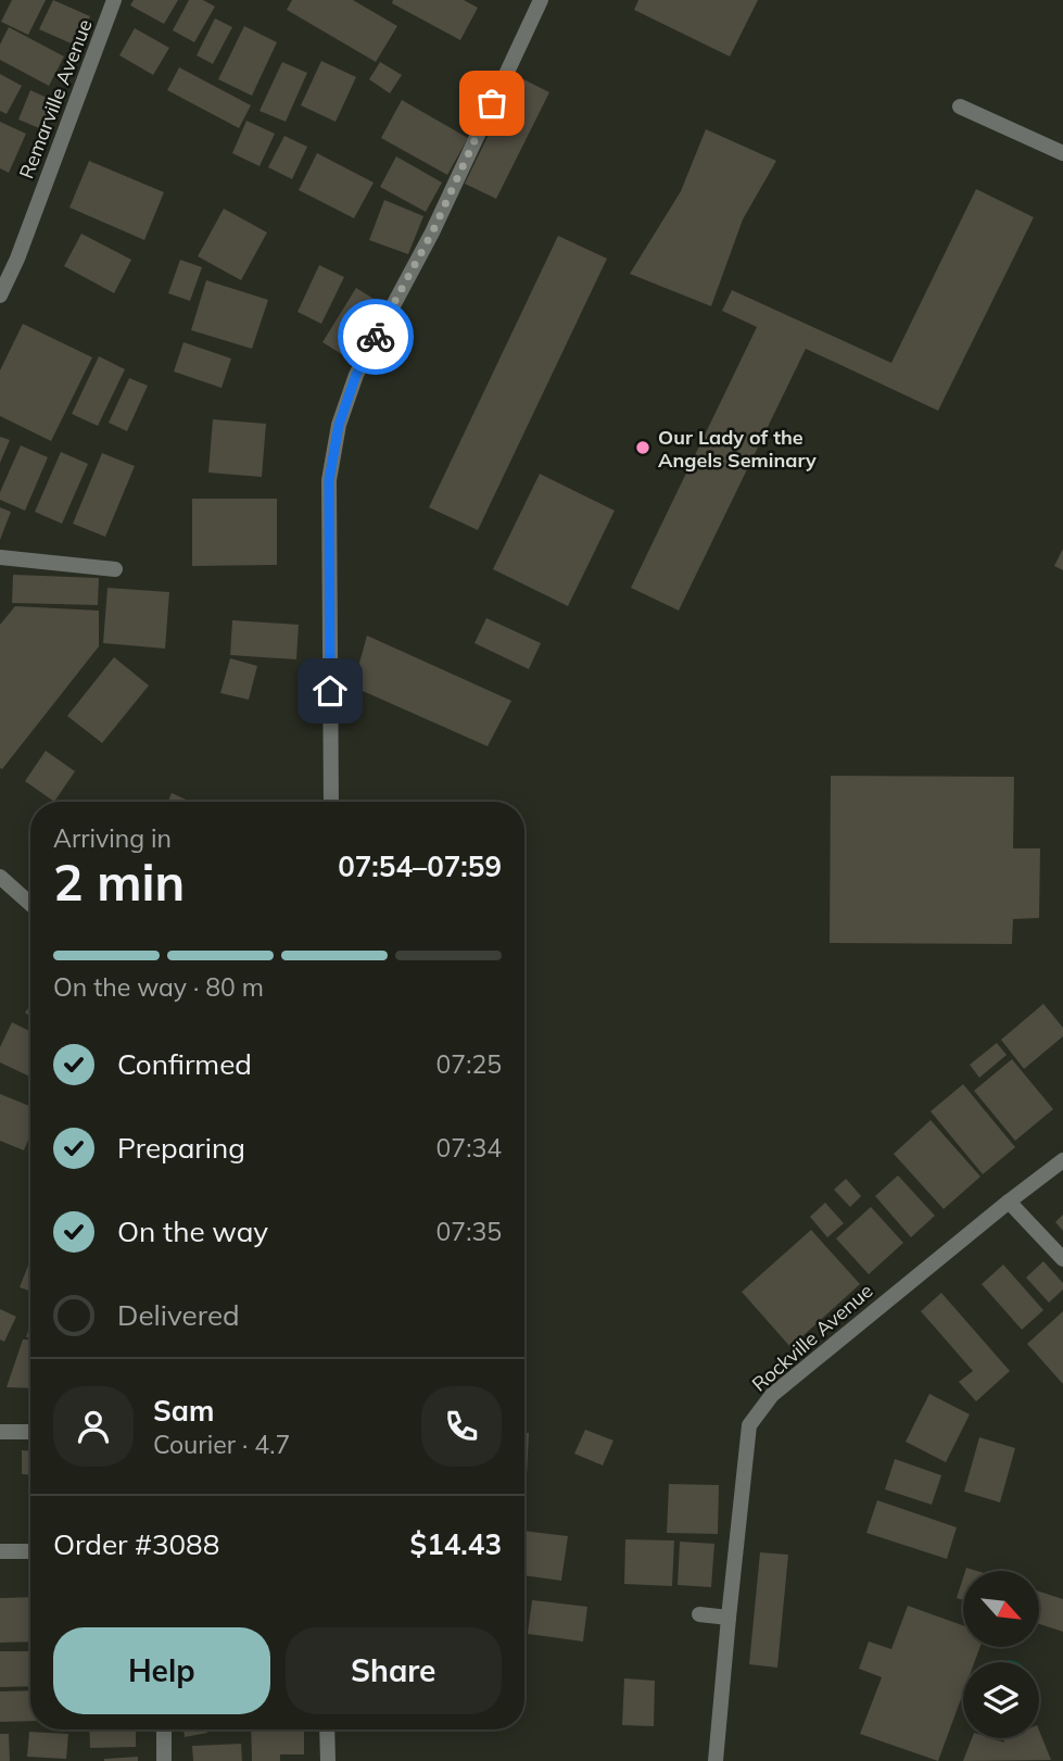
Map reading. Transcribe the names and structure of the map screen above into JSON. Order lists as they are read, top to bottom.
{
  "streets": {
    "street": ["Remarville Avenue", "Rockville Avenue"]
  },
  "places": ["Our Lady of the Angels Seminary"],
  "north": "bottom right",
  "page": {
    "heading": ["2 min", "Arriving in", "07:54–07:59"],
    "panel": [
      "Sam",
      "Courier · 4.7",
      "Order #3088",
      "$14.43"
    ],
    "bar": "On the way · 80 m",
    "list": [
      ["Confirmed", "07:25"],
      ["Preparing", "07:34"],
      ["On the way", "07:35"],
      "Delivered"
    ],
    "buttons": ["Help", "Share"]
  }
}
